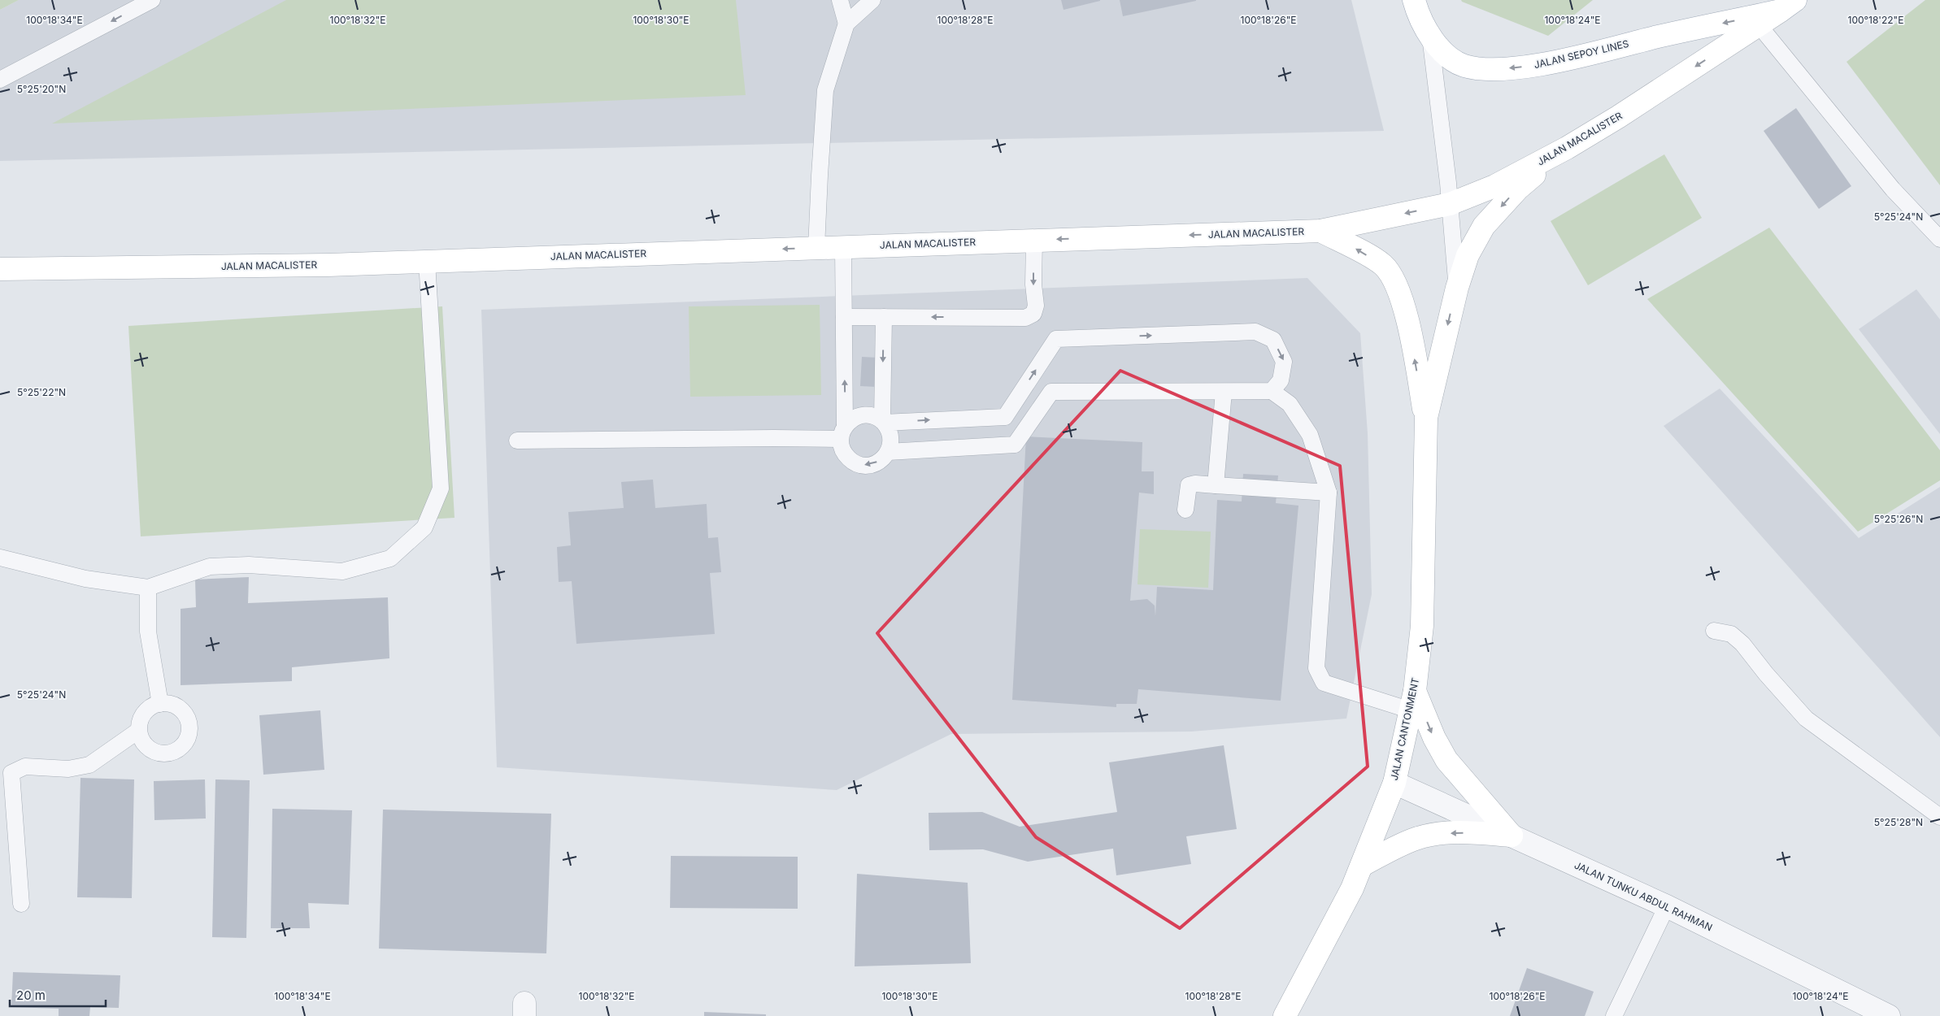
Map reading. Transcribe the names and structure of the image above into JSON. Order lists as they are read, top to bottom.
{
  "streets": {
    "main road": ["JALAN SEPOY LINES", "JALAN MACALISTER", "JALAN CANTONMENT"],
    "street": ["JALAN TUNKU ABDUL RAHMAN"]
  },
  "crossings": [
    ["JALAN SEPOY LINES", "JALAN MACALISTER"],
    ["JALAN CANTONMENT", "JALAN TUNKU ABDUL RAHMAN"]
  ],
  "one_way": ["JALAN SEPOY LINES", "JALAN MACALISTER"],
  "scale_bar": "20 m",
  "coordinates": [
    "100°18'28\"E",
    "100°18'22\"E",
    "100°18'34\"E",
    "100°18'32\"E",
    "100°18'30\"E",
    "100°18'26\"E",
    "100°18'24\"E",
    "5°25'20\"N",
    "5°25'24\"N",
    "5°25'22\"N",
    "5°25'26\"N",
    "5°25'28\"N"
  ]
}
